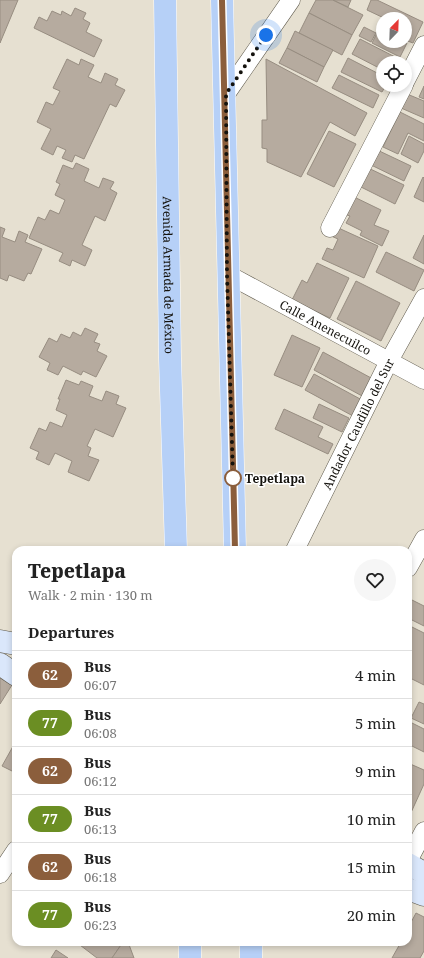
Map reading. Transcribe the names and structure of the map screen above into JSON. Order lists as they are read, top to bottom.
{
  "streets": {
    "main road": ["Avenida Armada de México"],
    "street": ["Calle Anenecuilco", "Andador Caudillo del Sur"]
  },
  "crossings": [
    ["Calle Anenecuilco", "Andador Caudillo del Sur"]
  ],
  "places": ["Tepetlapa"],
  "lines": ["bus line 62"],
  "north": "top right",
  "page": {
    "heading": [
      ["Tepetlapa", "Walk · 2 min · 130 m"],
      "Departures"
    ],
    "list": [
      {
        "mark": "62",
        "name": "Bus",
        "note": "06:07",
        "value": "4 min"
      },
      {
        "mark": "77",
        "name": "Bus",
        "note": "06:08",
        "value": "5 min"
      },
      {
        "mark": "62",
        "name": "Bus",
        "note": "06:12",
        "value": "9 min"
      },
      {
        "mark": "77",
        "name": "Bus",
        "note": "06:13",
        "value": "10 min"
      },
      {
        "mark": "62",
        "name": "Bus",
        "note": "06:18",
        "value": "15 min"
      },
      {
        "mark": "77",
        "name": "Bus",
        "note": "06:23",
        "value": "20 min"
      }
    ]
  }
}
